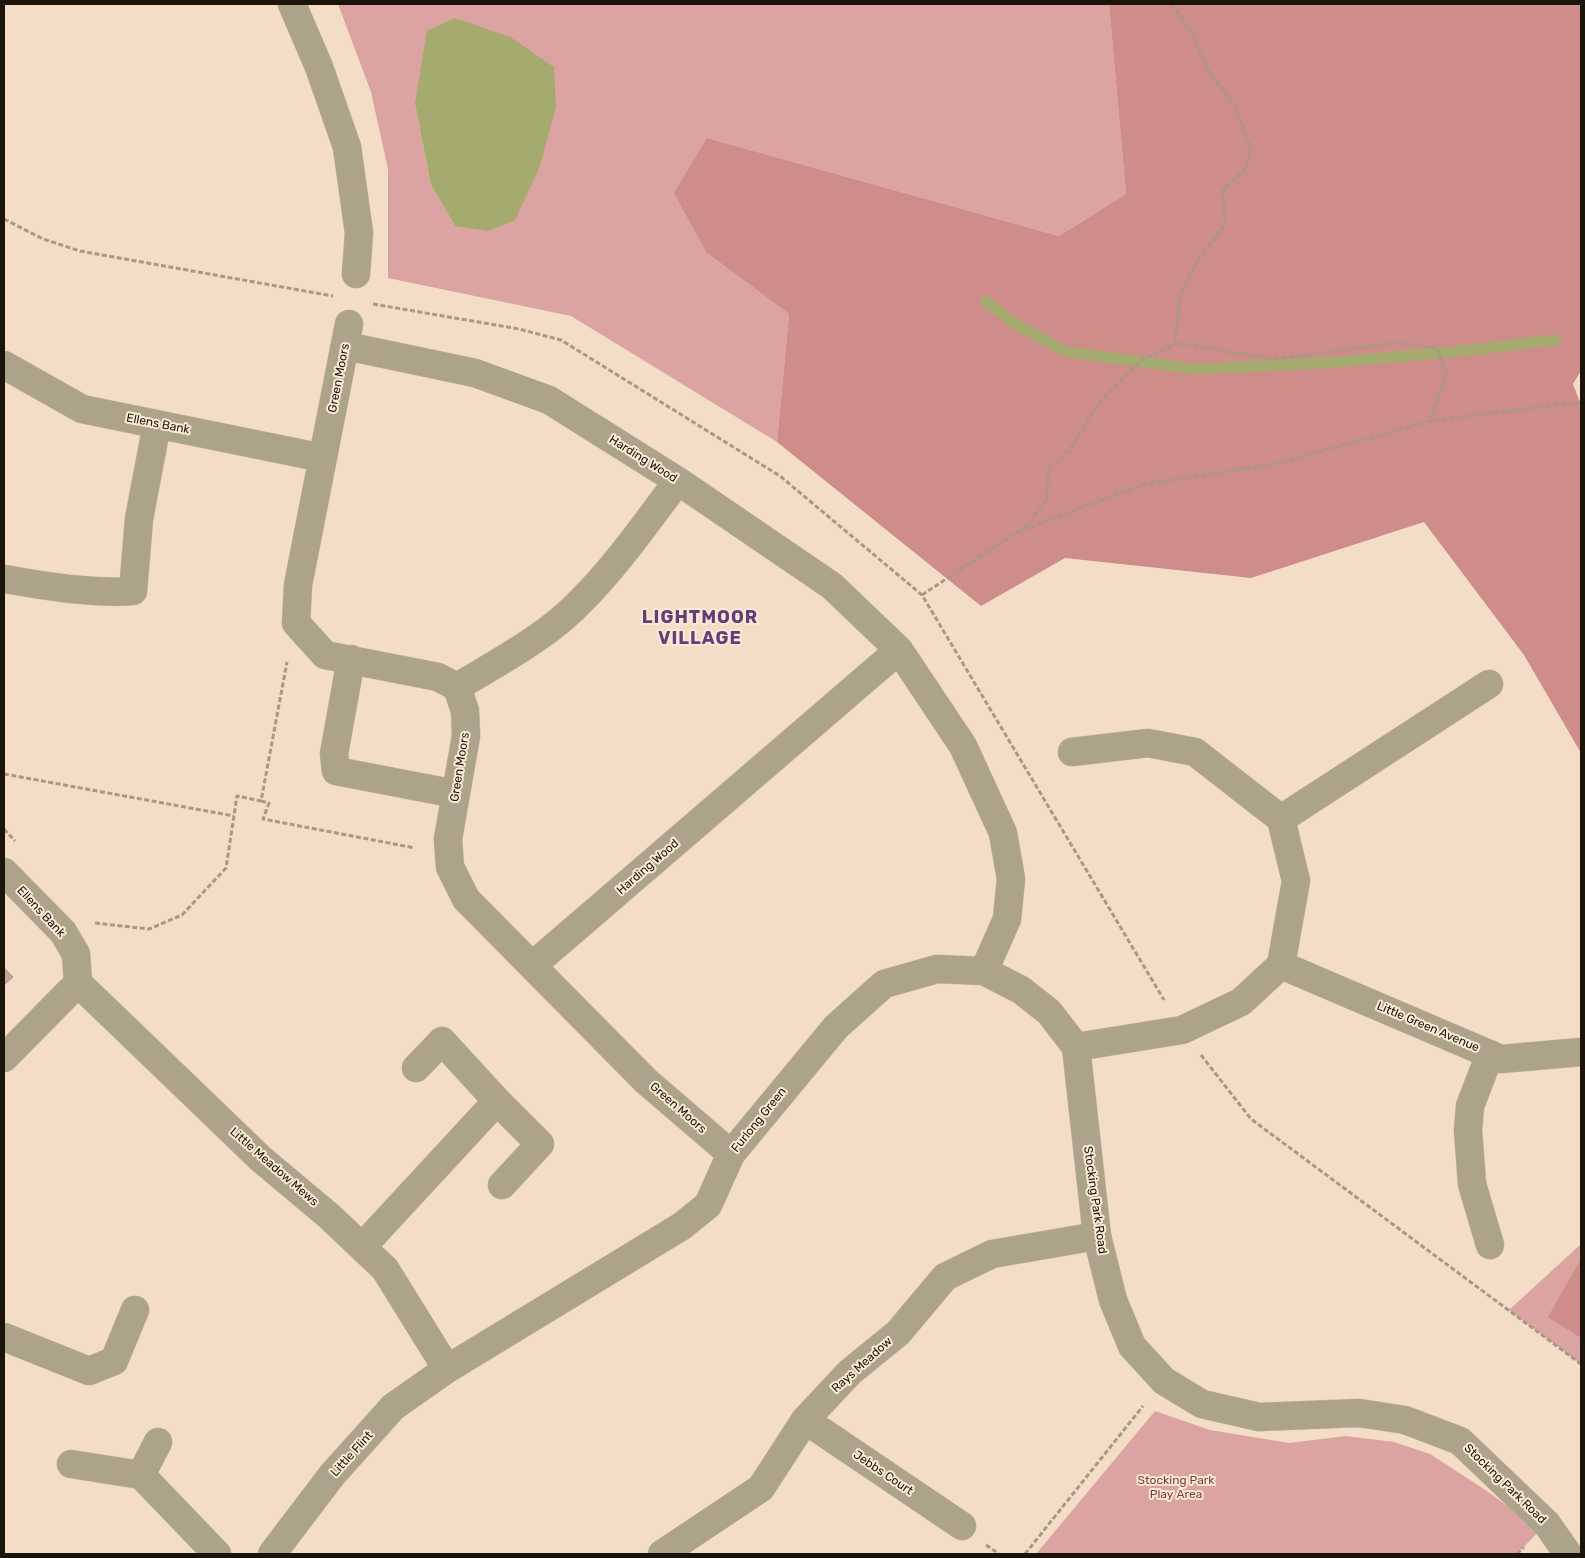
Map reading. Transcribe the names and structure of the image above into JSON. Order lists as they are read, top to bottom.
{
  "streets": {
    "street": [
      "Green Moors",
      "Ellens Bank",
      "Harding Wood",
      "Little Green Avenue",
      "Furlong Green",
      "Little Meadow Mews",
      "Stocking Park Road",
      "Rays Meadow",
      "Little Flint",
      "Jebbs Court"
    ]
  },
  "crossings": [
    ["Green Moors", "Ellens Bank"],
    ["Green Moors", "Harding Wood"],
    ["Green Moors", "Furlong Green"],
    ["Ellens Bank", "Little Meadow Mews"],
    ["Harding Wood", "Furlong Green"],
    ["Furlong Green", "Little Meadow Mews"],
    ["Furlong Green", "Little Flint"],
    ["Little Meadow Mews", "Little Flint"],
    ["Stocking Park Road", "Rays Meadow"],
    ["Rays Meadow", "Jebbs Court"]
  ],
  "districts": ["LIGHTMOOR VILLAGE"],
  "parks": ["Stocking Park Play Area"]
}
